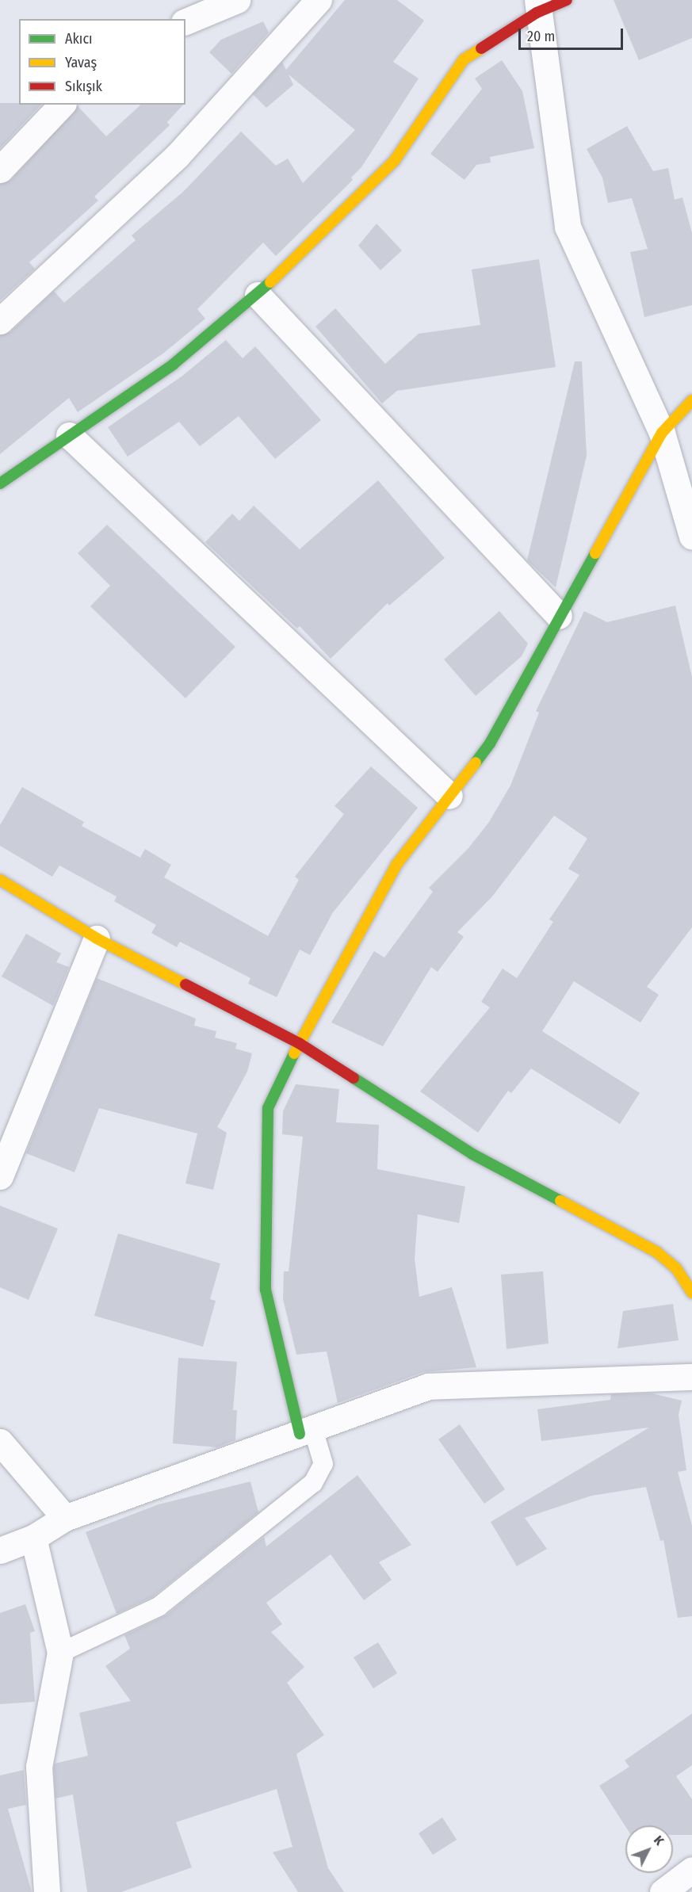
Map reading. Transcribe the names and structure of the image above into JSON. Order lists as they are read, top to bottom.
{
  "legend": ["Akıcı", "Yavaş", "Sıkışık"],
  "scale_bar": "20 m",
  "north": "top right"
}
